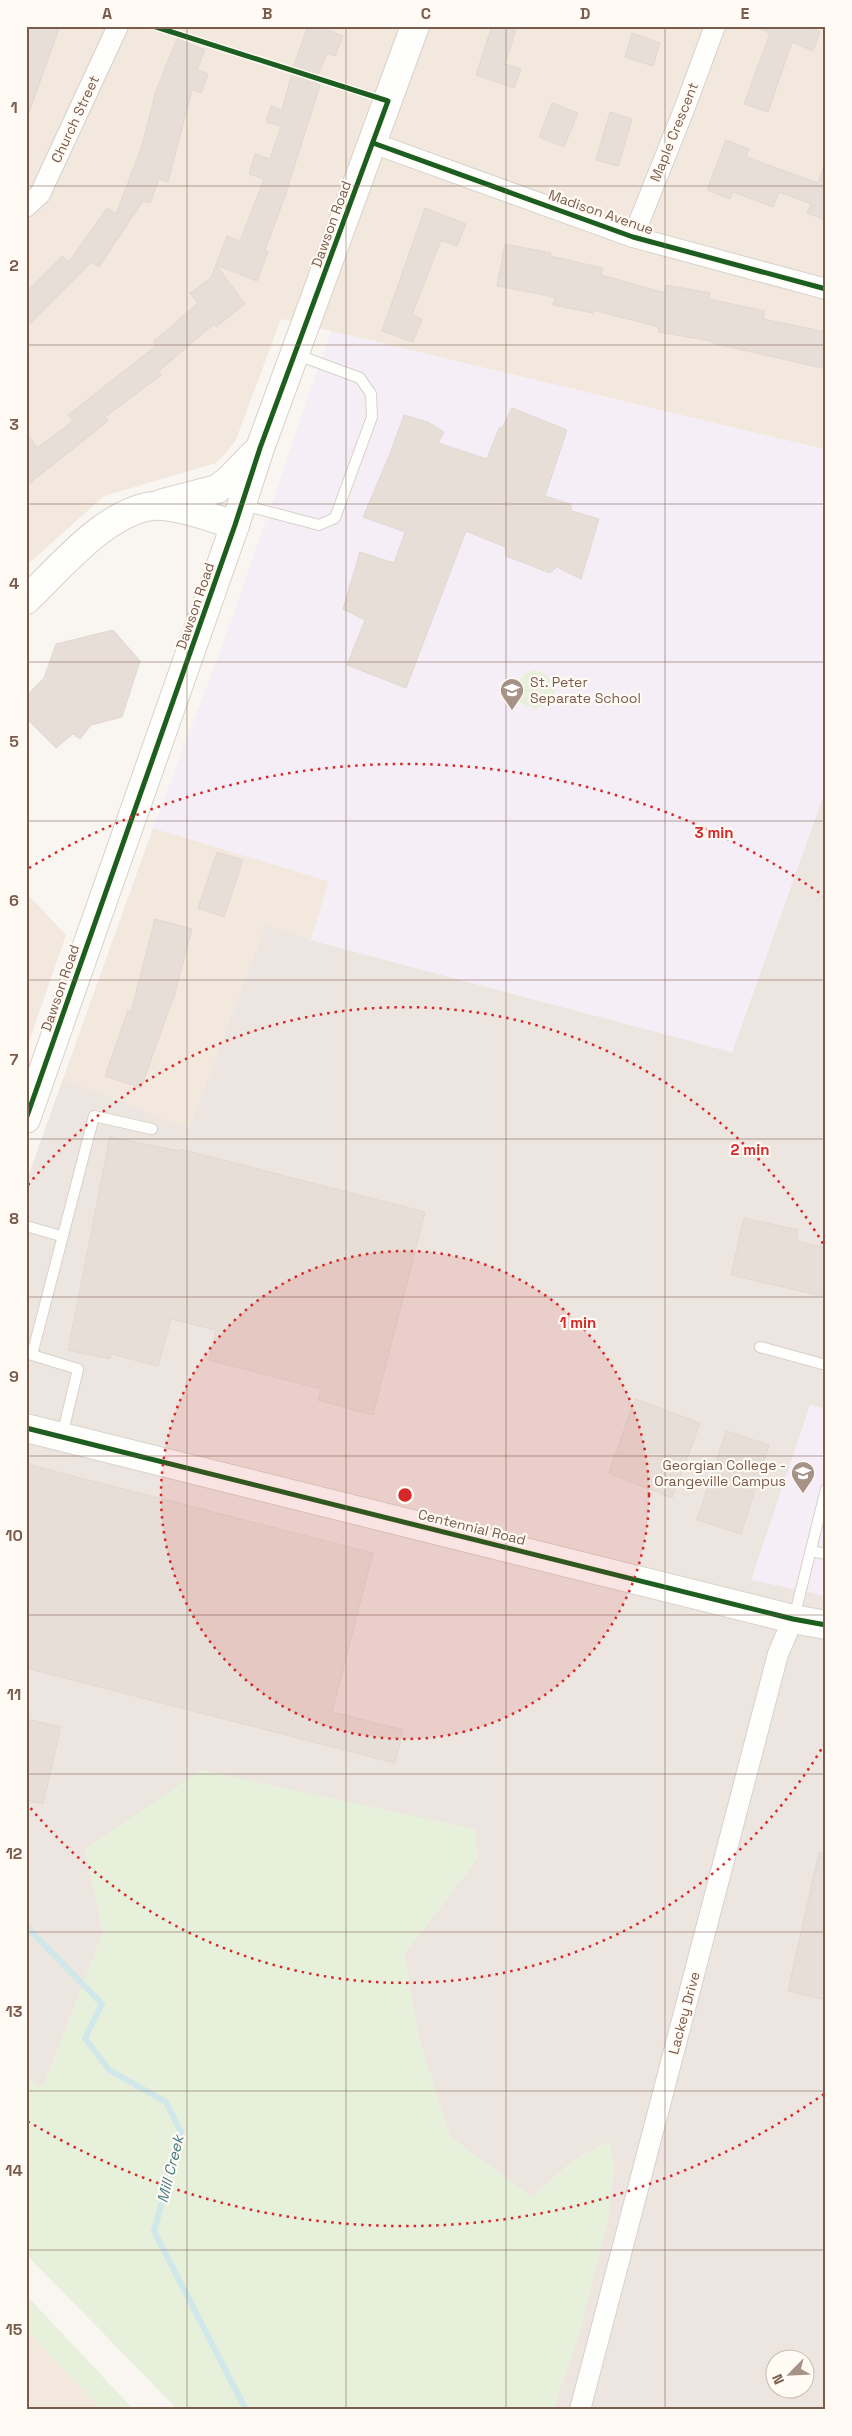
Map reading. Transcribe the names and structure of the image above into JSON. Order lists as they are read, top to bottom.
{
  "streets": {
    "street": [
      "Church Street",
      "Maple Crescent",
      "Madison Avenue",
      "Dawson Road",
      "Centennial Road",
      "Lackey Drive"
    ]
  },
  "crossings": [
    ["Maple Crescent", "Madison Avenue"],
    ["Madison Avenue", "Dawson Road"],
    ["Centennial Road", "Lackey Drive"]
  ],
  "water": ["Mill Creek"],
  "places": {
    "school or university": ["St. Peter Separate School", "Georgian College - Orangeville Campus"]
  },
  "north": "bottom left",
  "grid": {
    "columns": [
      "A",
      "B",
      "C",
      "D",
      "E"
    ],
    "rows": [
      "1",
      "2",
      "3",
      "4",
      "5",
      "6",
      "7",
      "8",
      "9",
      "10",
      "11",
      "12",
      "13",
      "14",
      "15"
    ]
  },
  "rings": ["3 min", "2 min", "1 min"]
}
